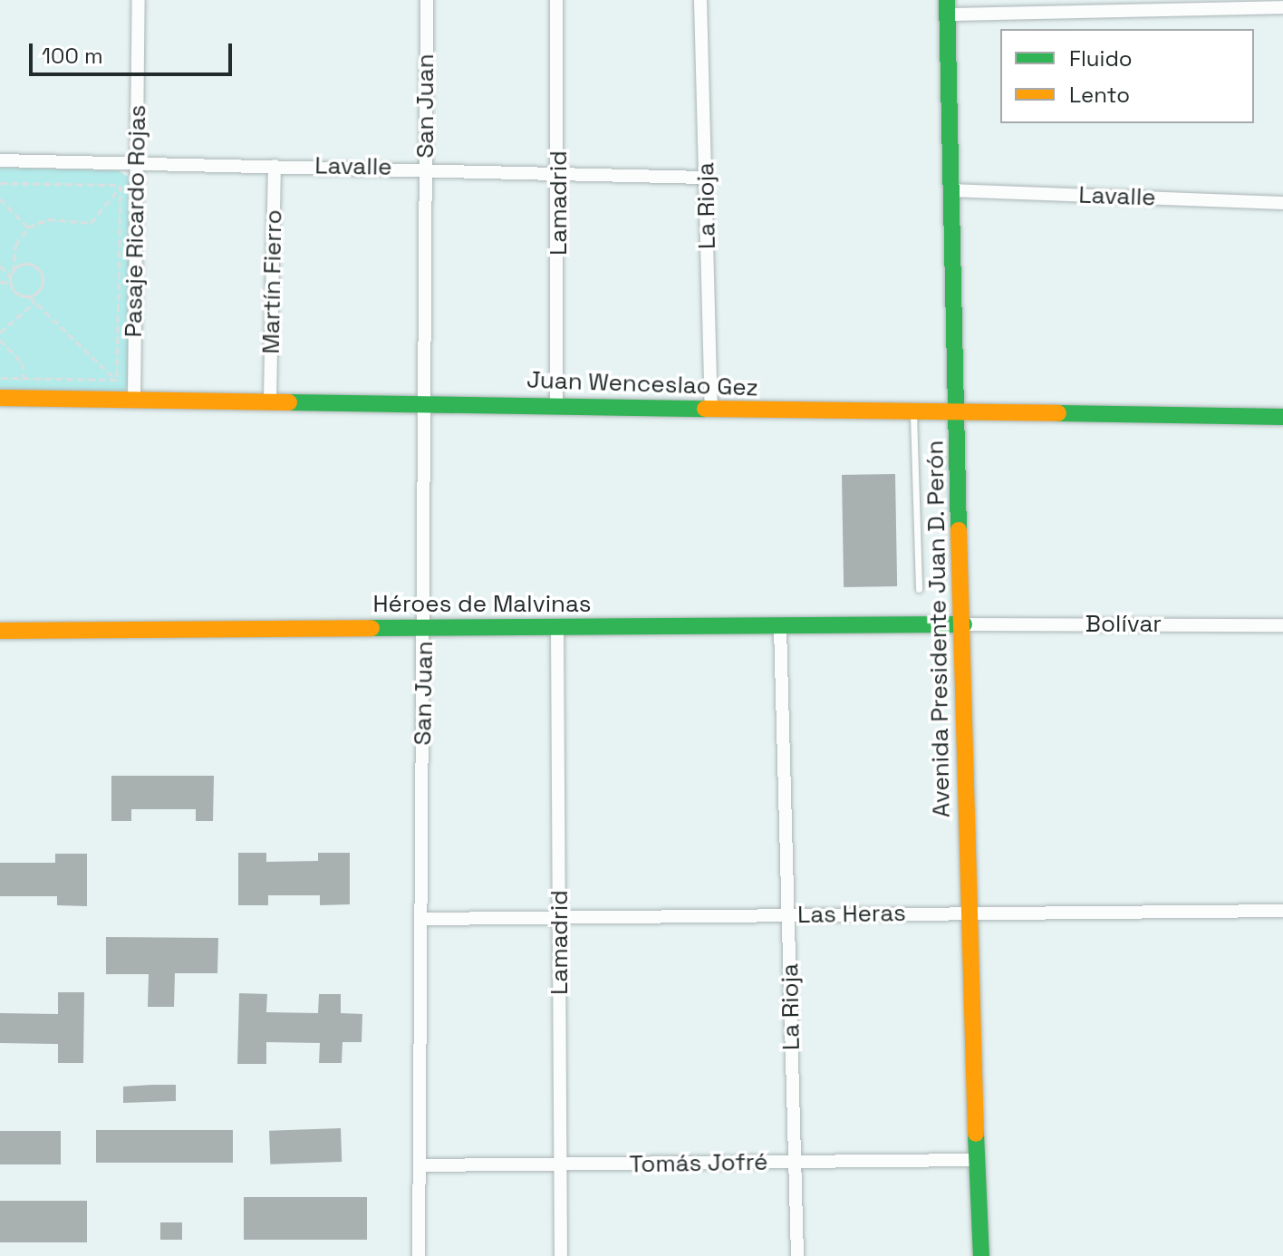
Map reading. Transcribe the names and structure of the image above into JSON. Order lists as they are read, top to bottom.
{
  "streets": {
    "main road": ["Juan Wenceslao Gez", "Héroes de Malvinas", "Avenida Presidente Juan D. Perón"],
    "street": [
      "San Juan",
      "Lavalle",
      "Lamadrid",
      "La Rioja",
      "Pasaje Ricardo Rojas",
      "Martín Fierro",
      "Bolívar",
      "Las Heras",
      "Tomás Jofré"
    ]
  },
  "crossings": [
    ["San Juan", "Lavalle"],
    ["San Juan", "Juan Wenceslao Gez"],
    ["San Juan", "Héroes de Malvinas"],
    ["San Juan", "Las Heras"],
    ["San Juan", "Tomás Jofré"],
    ["Lavalle", "Lamadrid"],
    ["Lavalle", "La Rioja"],
    ["Lavalle", "Pasaje Ricardo Rojas"],
    ["Lavalle", "Martín Fierro"],
    ["Lavalle", "Avenida Presidente Juan D. Perón"],
    ["Lamadrid", "Juan Wenceslao Gez"],
    ["Lamadrid", "Héroes de Malvinas"],
    ["Lamadrid", "Las Heras"],
    ["Lamadrid", "Tomás Jofré"],
    ["La Rioja", "Juan Wenceslao Gez"],
    ["La Rioja", "Héroes de Malvinas"],
    ["La Rioja", "Las Heras"],
    ["La Rioja", "Tomás Jofré"],
    ["Pasaje Ricardo Rojas", "Juan Wenceslao Gez"],
    ["Martín Fierro", "Juan Wenceslao Gez"],
    ["Juan Wenceslao Gez", "Avenida Presidente Juan D. Perón"],
    ["Héroes de Malvinas", "Bolívar"],
    ["Héroes de Malvinas", "Avenida Presidente Juan D. Perón"],
    ["Bolívar", "Avenida Presidente Juan D. Perón"],
    ["Avenida Presidente Juan D. Perón", "Las Heras"],
    ["Avenida Presidente Juan D. Perón", "Tomás Jofré"]
  ],
  "legend": ["Fluido", "Lento"],
  "scale_bar": "100 m"
}
